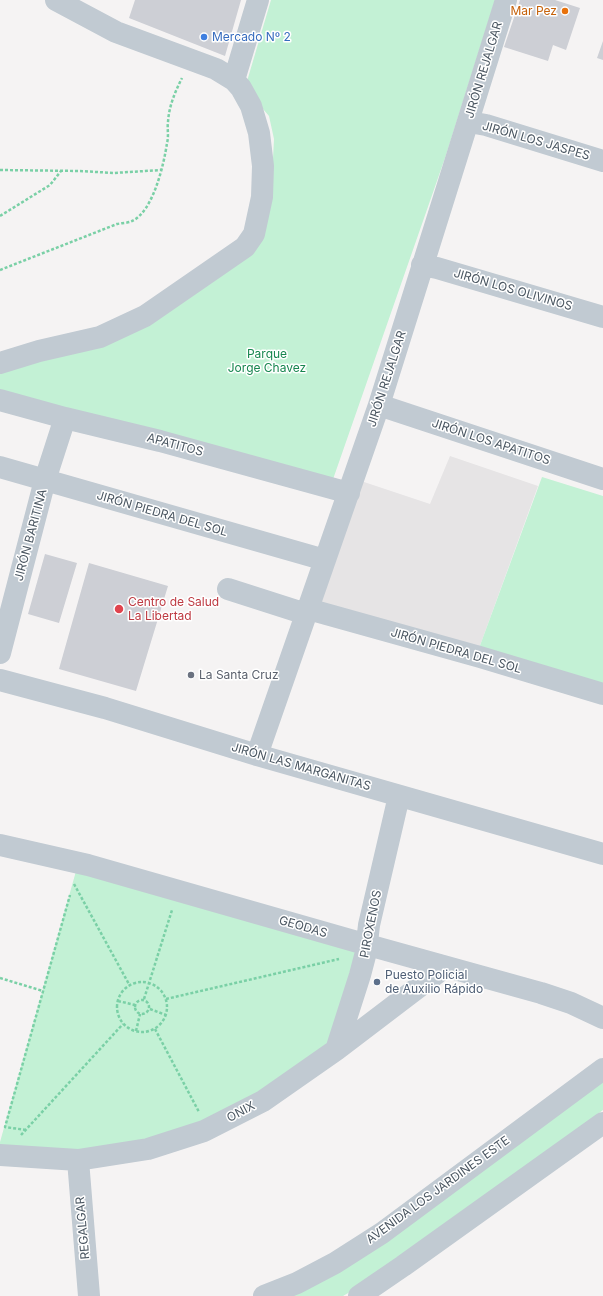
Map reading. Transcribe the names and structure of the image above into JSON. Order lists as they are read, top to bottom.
{
  "streets": {
    "street": [
      "JIRÓN REJALGAR",
      "JIRÓN LOS JASPES",
      "JIRÓN LOS OLIVINOS",
      "JIRÓN LOS APATITOS",
      "APATITOS",
      "JIRÓN PIEDRA DEL SOL",
      "JIRÓN BARITINA",
      "JIRÓN LAS MARGANITAS",
      "PIROXENOS",
      "GEODAS",
      "ONIX",
      "AVENIDA LOS JARDINES ESTE",
      "REGALGAR"
    ]
  },
  "crossings": [
    ["JIRÓN REJALGAR", "JIRÓN LOS JASPES"],
    ["JIRÓN REJALGAR", "JIRÓN LOS OLIVINOS"],
    ["JIRÓN REJALGAR", "JIRÓN LOS APATITOS"],
    ["JIRÓN REJALGAR", "APATITOS"],
    ["JIRÓN REJALGAR", "JIRÓN PIEDRA DEL SOL"],
    ["JIRÓN REJALGAR", "JIRÓN LAS MARGANITAS"],
    ["APATITOS", "JIRÓN BARITINA"],
    ["JIRÓN PIEDRA DEL SOL", "JIRÓN BARITINA"],
    ["JIRÓN LAS MARGANITAS", "PIROXENOS"],
    ["PIROXENOS", "GEODAS"],
    ["PIROXENOS", "ONIX"],
    ["GEODAS", "ONIX"],
    ["ONIX", "REGALGAR"]
  ],
  "parks": ["Parque Jorge Chavez"],
  "places": [
    "Mar Pez",
    "Mercado Nº 2",
    "Centro de Salud La Libertad",
    "La Santa Cruz",
    "Puesto Policial de Auxilio Rápido"
  ]
}
